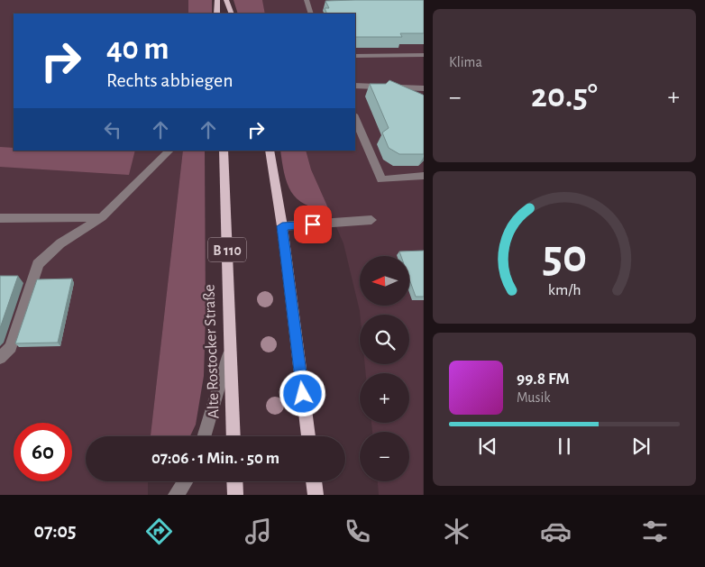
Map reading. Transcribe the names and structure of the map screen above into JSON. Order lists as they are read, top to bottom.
{
  "streets": {
    "main road": ["B 110", "Alte Rostocker Straße"]
  },
  "north": "left",
  "page": {
    "tile": "Klima",
    "turn": ["40 m", "Rechts abbiegen"],
    "heat": ["−", "20.5°", "+"],
    "map_buttons": ["+", "−"],
    "song": ["99.8 FM", "Musik"],
    "limit": "60",
    "trip": "07:06 · 1 Min. · 50 m",
    "tabs": "07:05",
    "gauge": ["50", "km/h"]
  }
}
